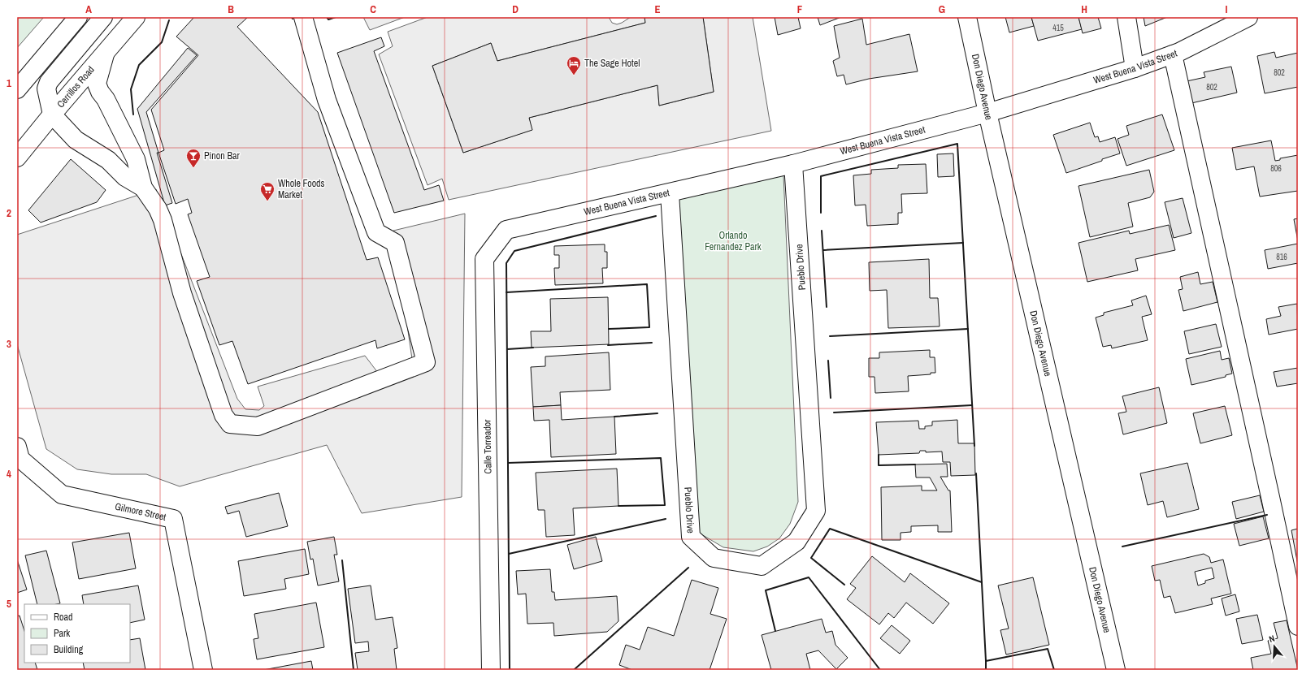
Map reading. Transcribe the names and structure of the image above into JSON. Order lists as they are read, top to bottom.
{
  "streets": {
    "street": [
      "West Buena Vista Street",
      "Cerrillos Road",
      "Don Diego Avenue",
      "Pueblo Drive",
      "Calle Torreador",
      "Gilmore Street"
    ]
  },
  "crossings": [
    ["West Buena Vista Street", "Don Diego Avenue"],
    ["West Buena Vista Street", "Pueblo Drive"],
    ["West Buena Vista Street", "Calle Torreador"]
  ],
  "parks": ["Orlando Fernandez Park"],
  "places": {
    "hotel": ["The Sage Hotel"],
    "bar": ["Pinon Bar"],
    "supermarket": ["Whole Foods Market"]
  },
  "house_numbers": [
    "415",
    "802",
    "802",
    "806",
    "816"
  ],
  "legend": ["Road", "Park", "Building"],
  "north": "top",
  "grid": {
    "columns": [
      "A",
      "B",
      "C",
      "D",
      "E",
      "F",
      "G",
      "H",
      "I"
    ],
    "rows": [
      "1",
      "2",
      "3",
      "4",
      "5"
    ]
  }
}
